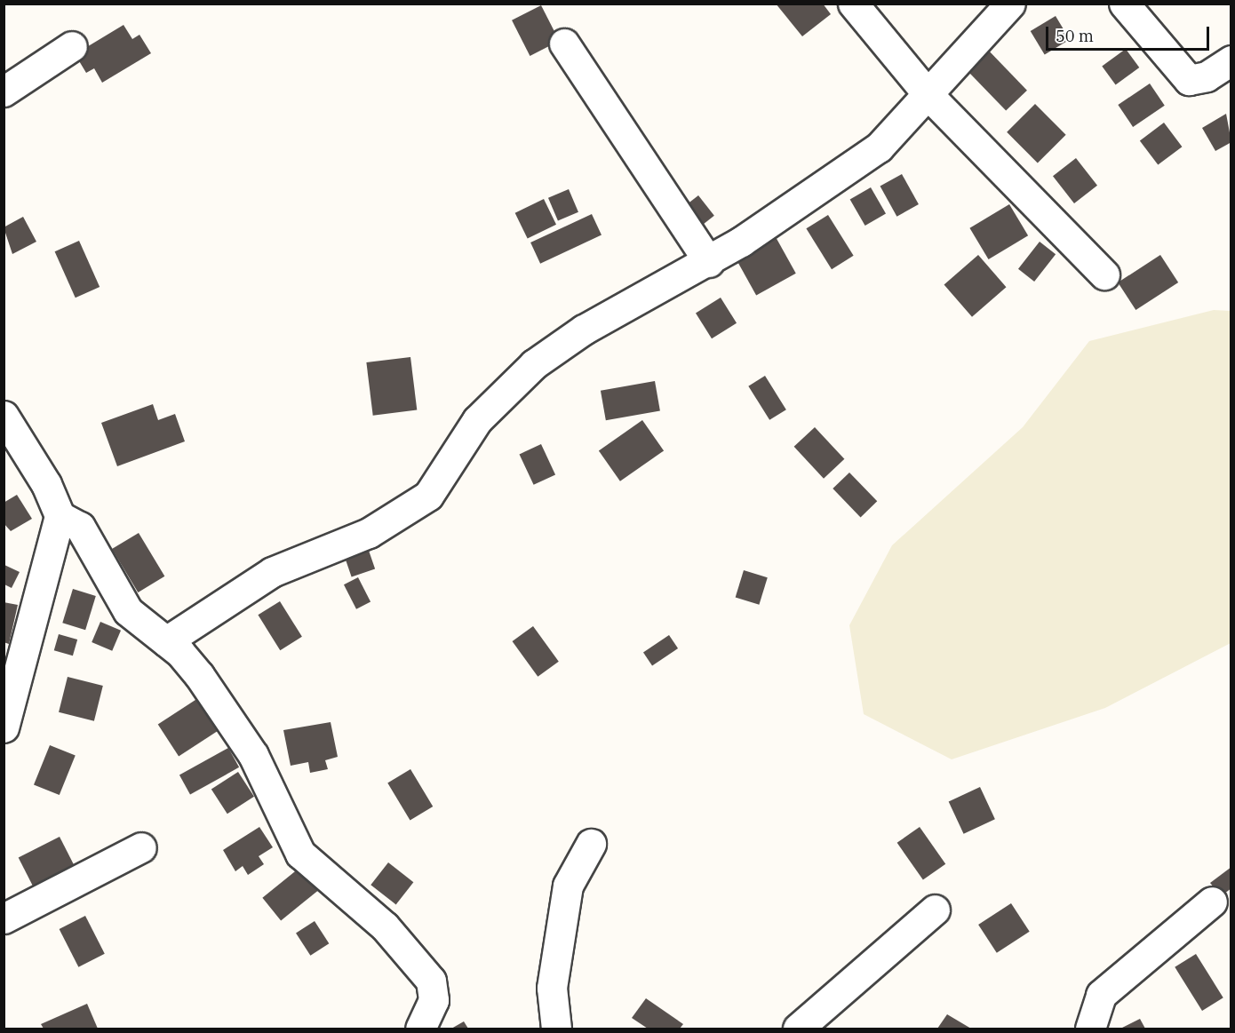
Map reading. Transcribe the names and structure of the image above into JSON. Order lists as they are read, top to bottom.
{
  "scale_bar": "50 m"
}
